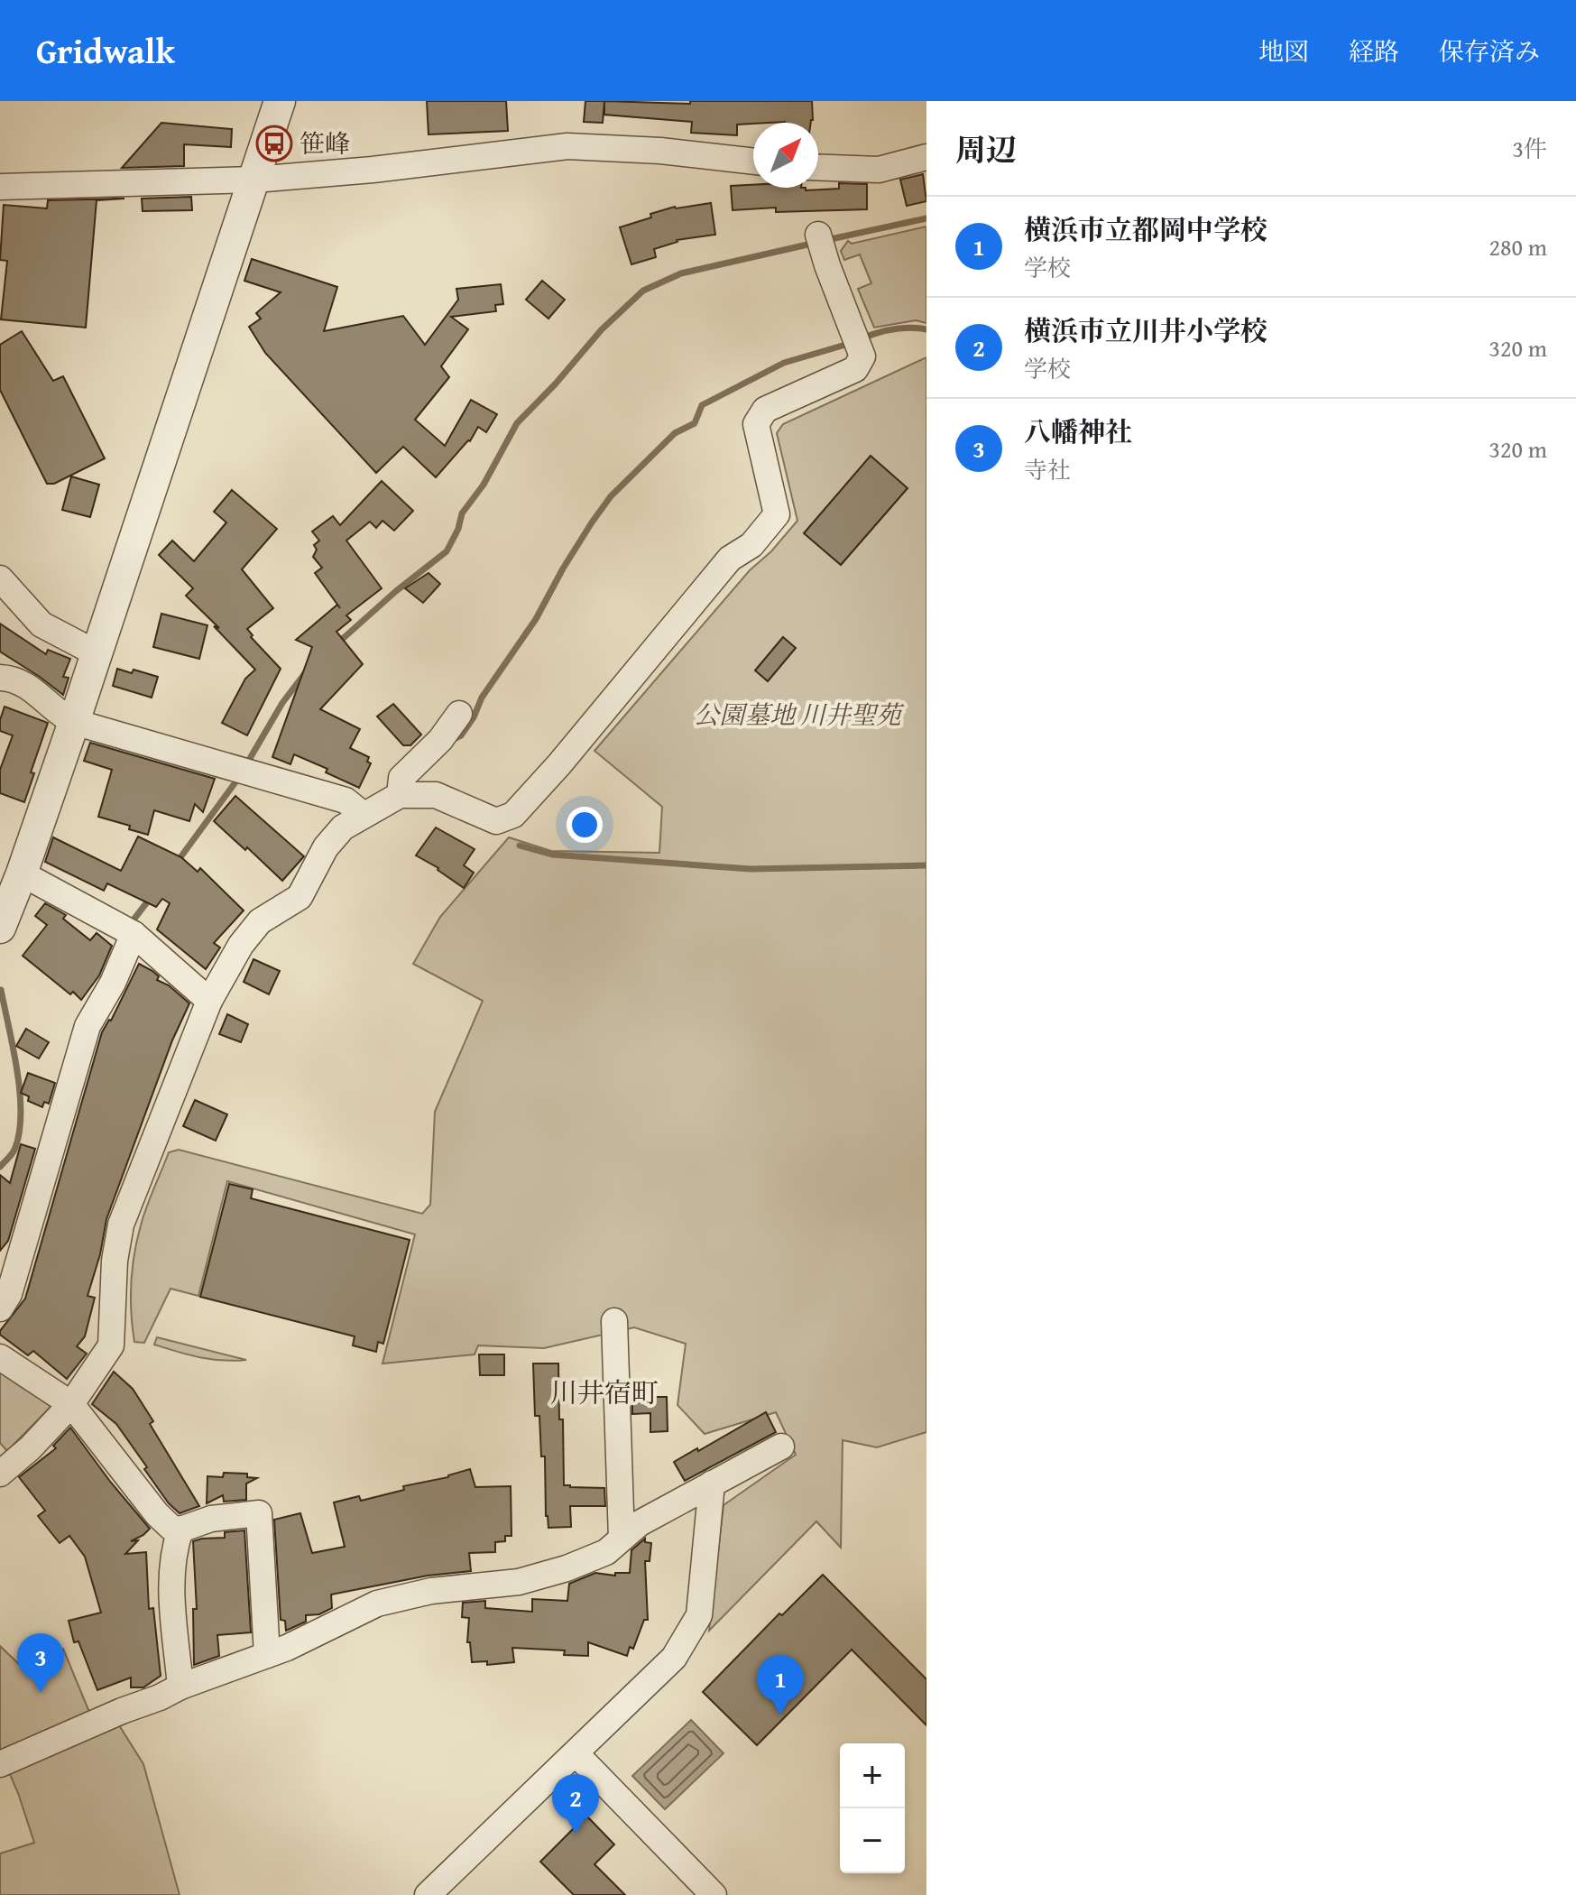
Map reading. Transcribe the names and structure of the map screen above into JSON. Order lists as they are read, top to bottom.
{
  "districts": ["川井宿町"],
  "parks": ["公園墓地 川井聖苑"],
  "places": {
    "bus stop": ["笹峰"]
  },
  "north": "top right",
  "page": {
    "header": "Gridwalk",
    "nav": ["地図", "経路", "保存済み"],
    "heading": ["周辺", "3件"],
    "list": [
      {
        "mark": "1",
        "name": "横浜市立都岡中学校",
        "note": "学校",
        "value": "280 m"
      },
      {
        "mark": "2",
        "name": "横浜市立川井小学校",
        "note": "学校",
        "value": "320 m"
      },
      {
        "mark": "3",
        "name": "八幡神社",
        "note": "寺社",
        "value": "320 m"
      }
    ],
    "pins": ["3", "1", "2"],
    "map_buttons": ["+", "−"]
  }
}
